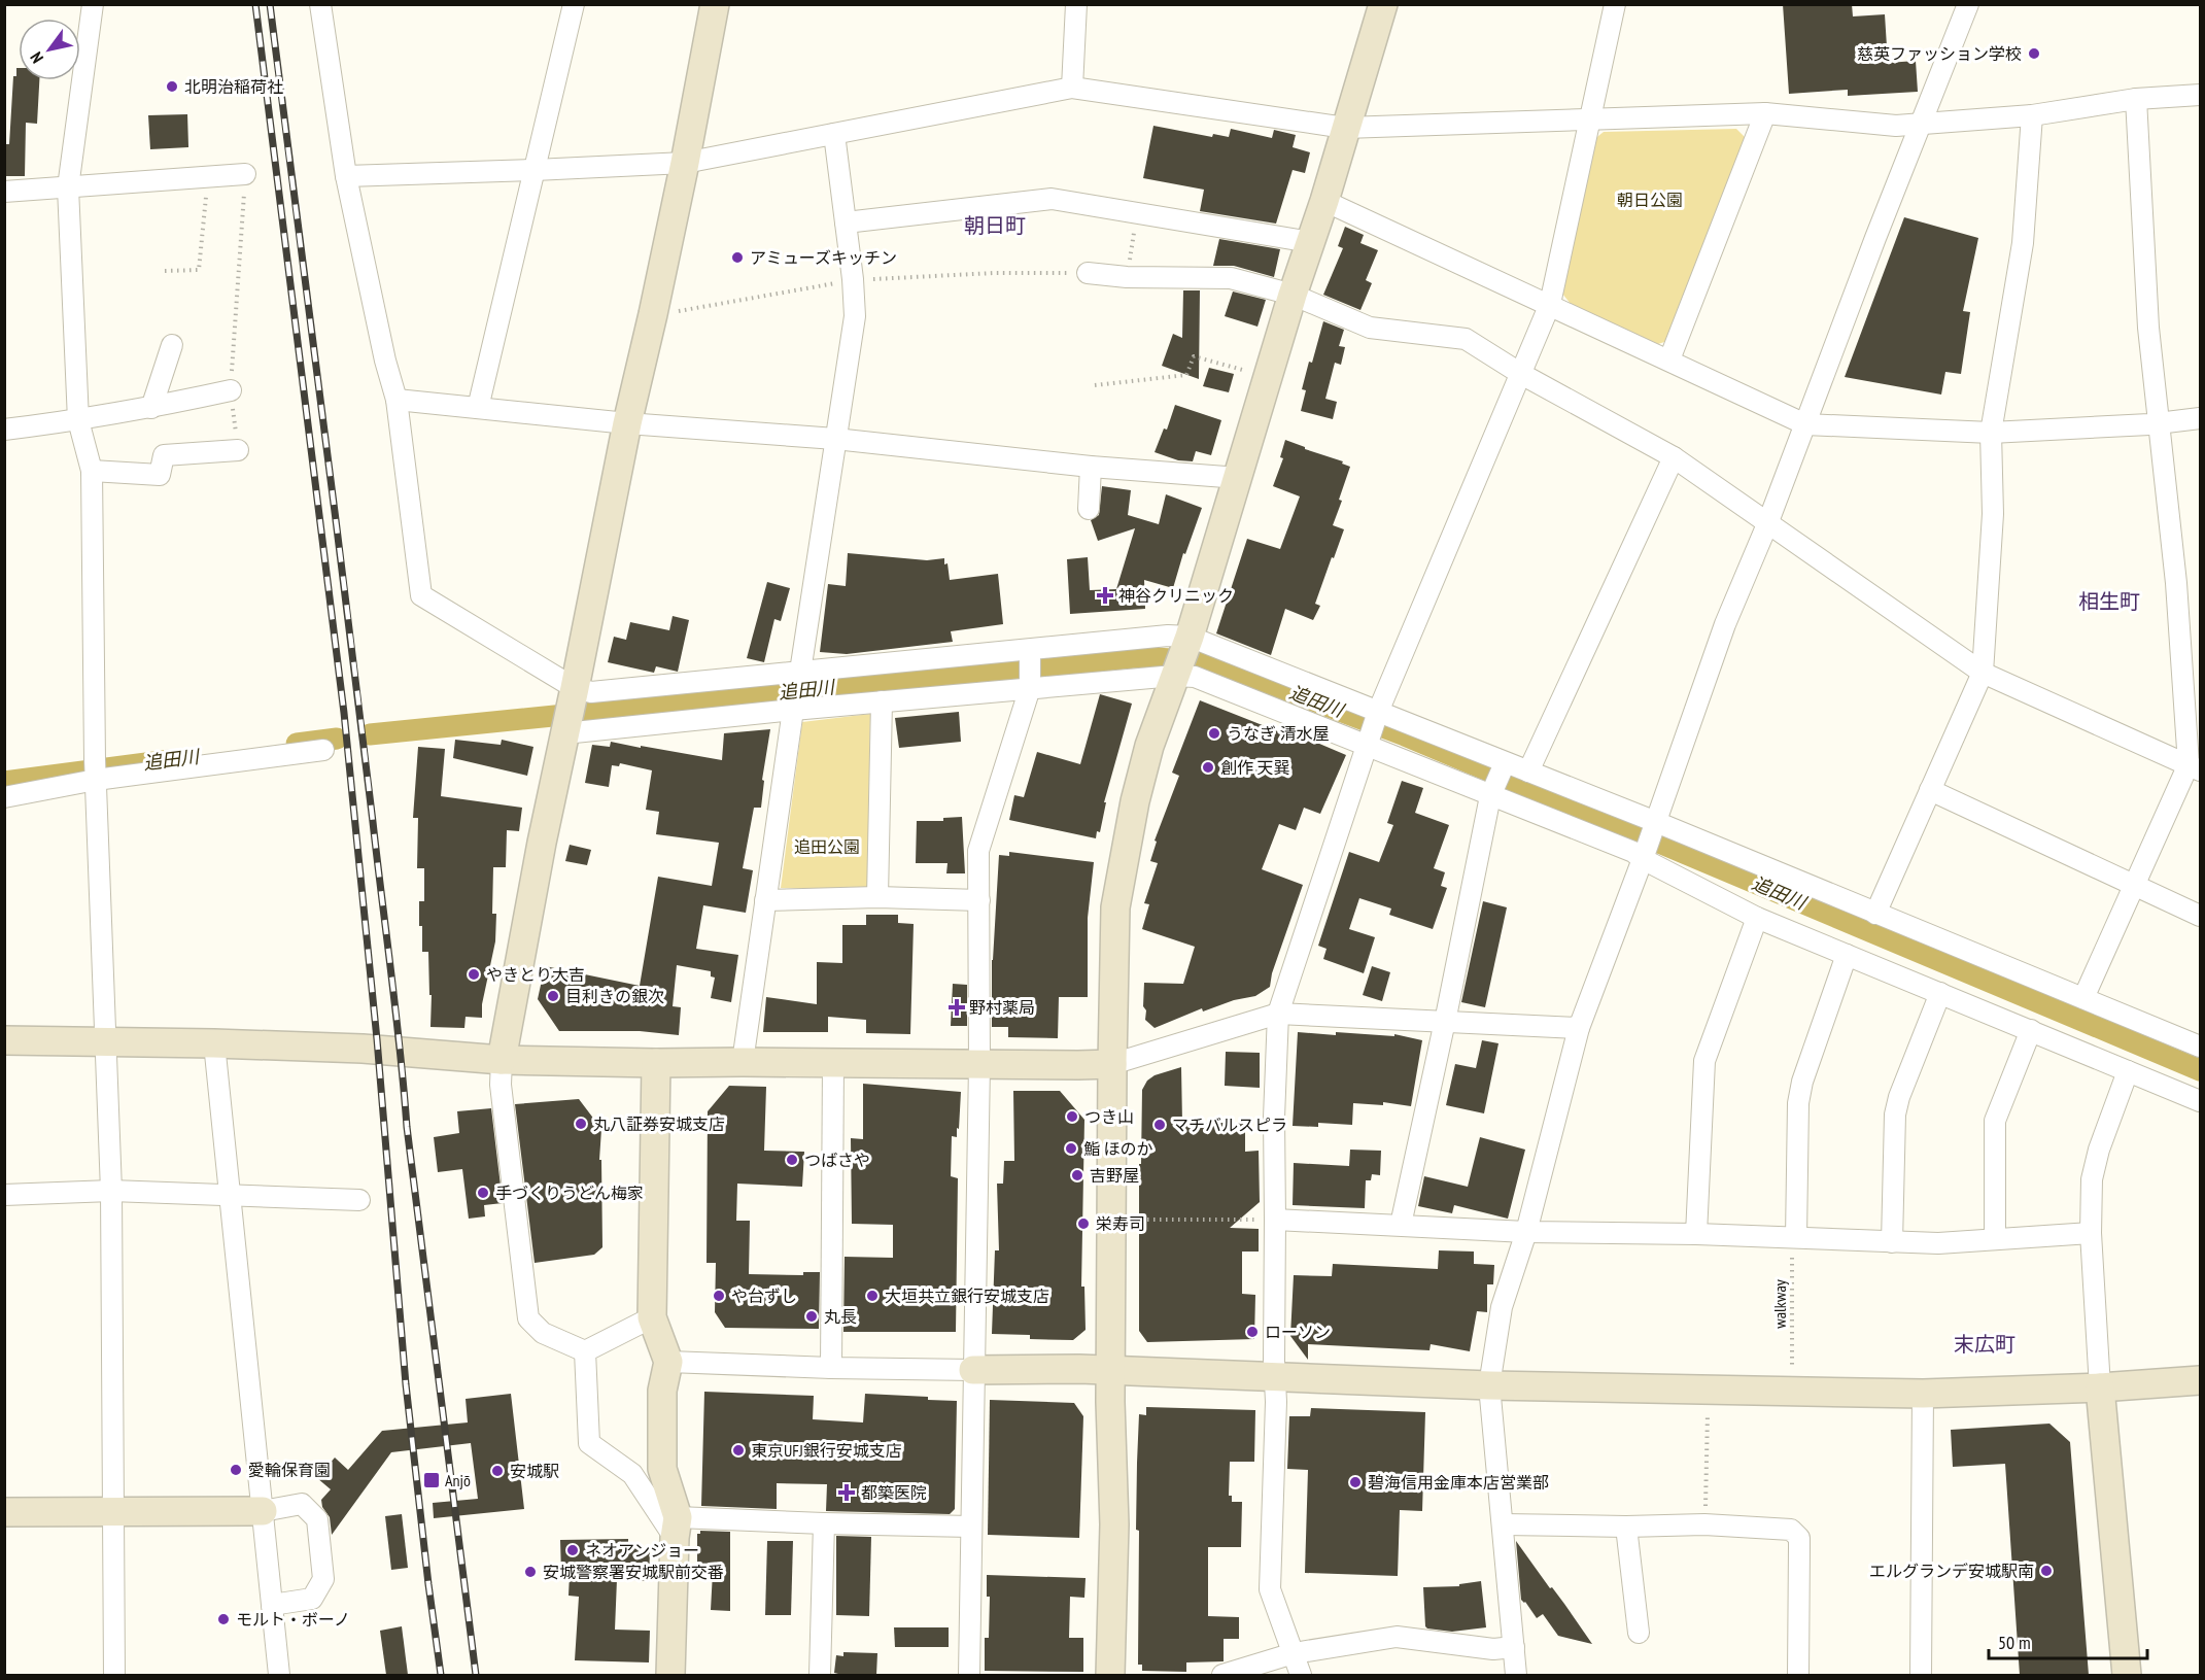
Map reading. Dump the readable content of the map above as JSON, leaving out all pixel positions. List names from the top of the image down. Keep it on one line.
{"streets":{"path":["walkway"]},"districts":["朝日町","相生町","末広町"],"water":["追田川"],"parks":["朝日公園","追田公園"],"places":{"other":["慈英ファッション学校","北明治稲荷社","アミューズキッチン","うなぎ 清水屋","創作 天巽","やきとり大吉","目利きの銀次","つき山","丸八証券安城支店","マチバルスピラ","鮨 ほのか","つばさや","吉野屋","手づくりうどん梅家","栄寿司","や台ずし","大垣共立銀行安城支店","丸長","ローソン","東京UFJ銀行安城支店","愛輪保育園","安城駅","碧海信用金庫本店営業部","ネオアンジョー","エルグランデ安城駅南","安城警察署安城駅前交番","モルト・ボーノ"],"health":["神谷クリニック","野村薬局","都築医院"],"transit":["Anjō"]},"scale_bar":"50 m","north":"bottom left"}
